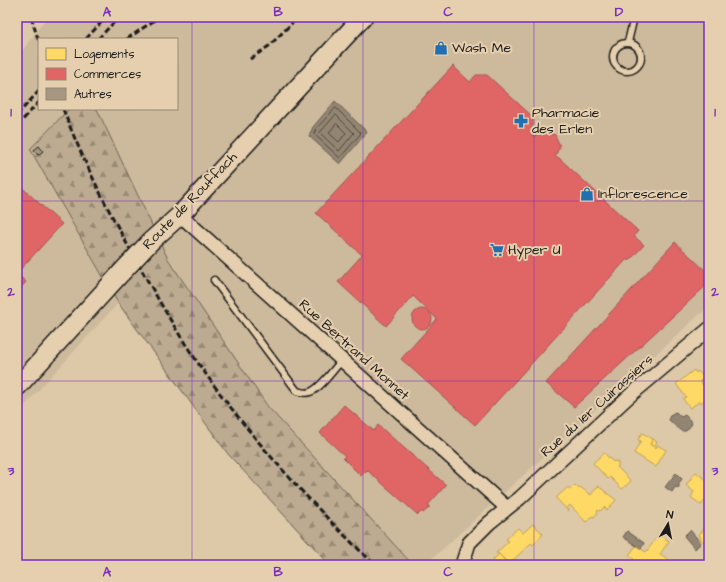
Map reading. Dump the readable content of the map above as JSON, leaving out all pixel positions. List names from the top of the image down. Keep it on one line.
{"streets":{"main road":["Route de Rouffach"],"street":["Rue Bertrand Monnet","Rue du 1er Cuirassiers"]},"crossings":[["Route de Rouffach","Rue Bertrand Monnet"],["Rue Bertrand Monnet","Rue du 1er Cuirassiers"]],"places":{"shop":["Wash Me","Inflorescence"],"pharmacy":["Pharmacie des Erlen"],"supermarket":["Hyper U"]},"legend":["Logements","Commerces","Autres"],"north":"top","grid":{"columns":["A","B","C","D"],"rows":["1","2","3"]}}
